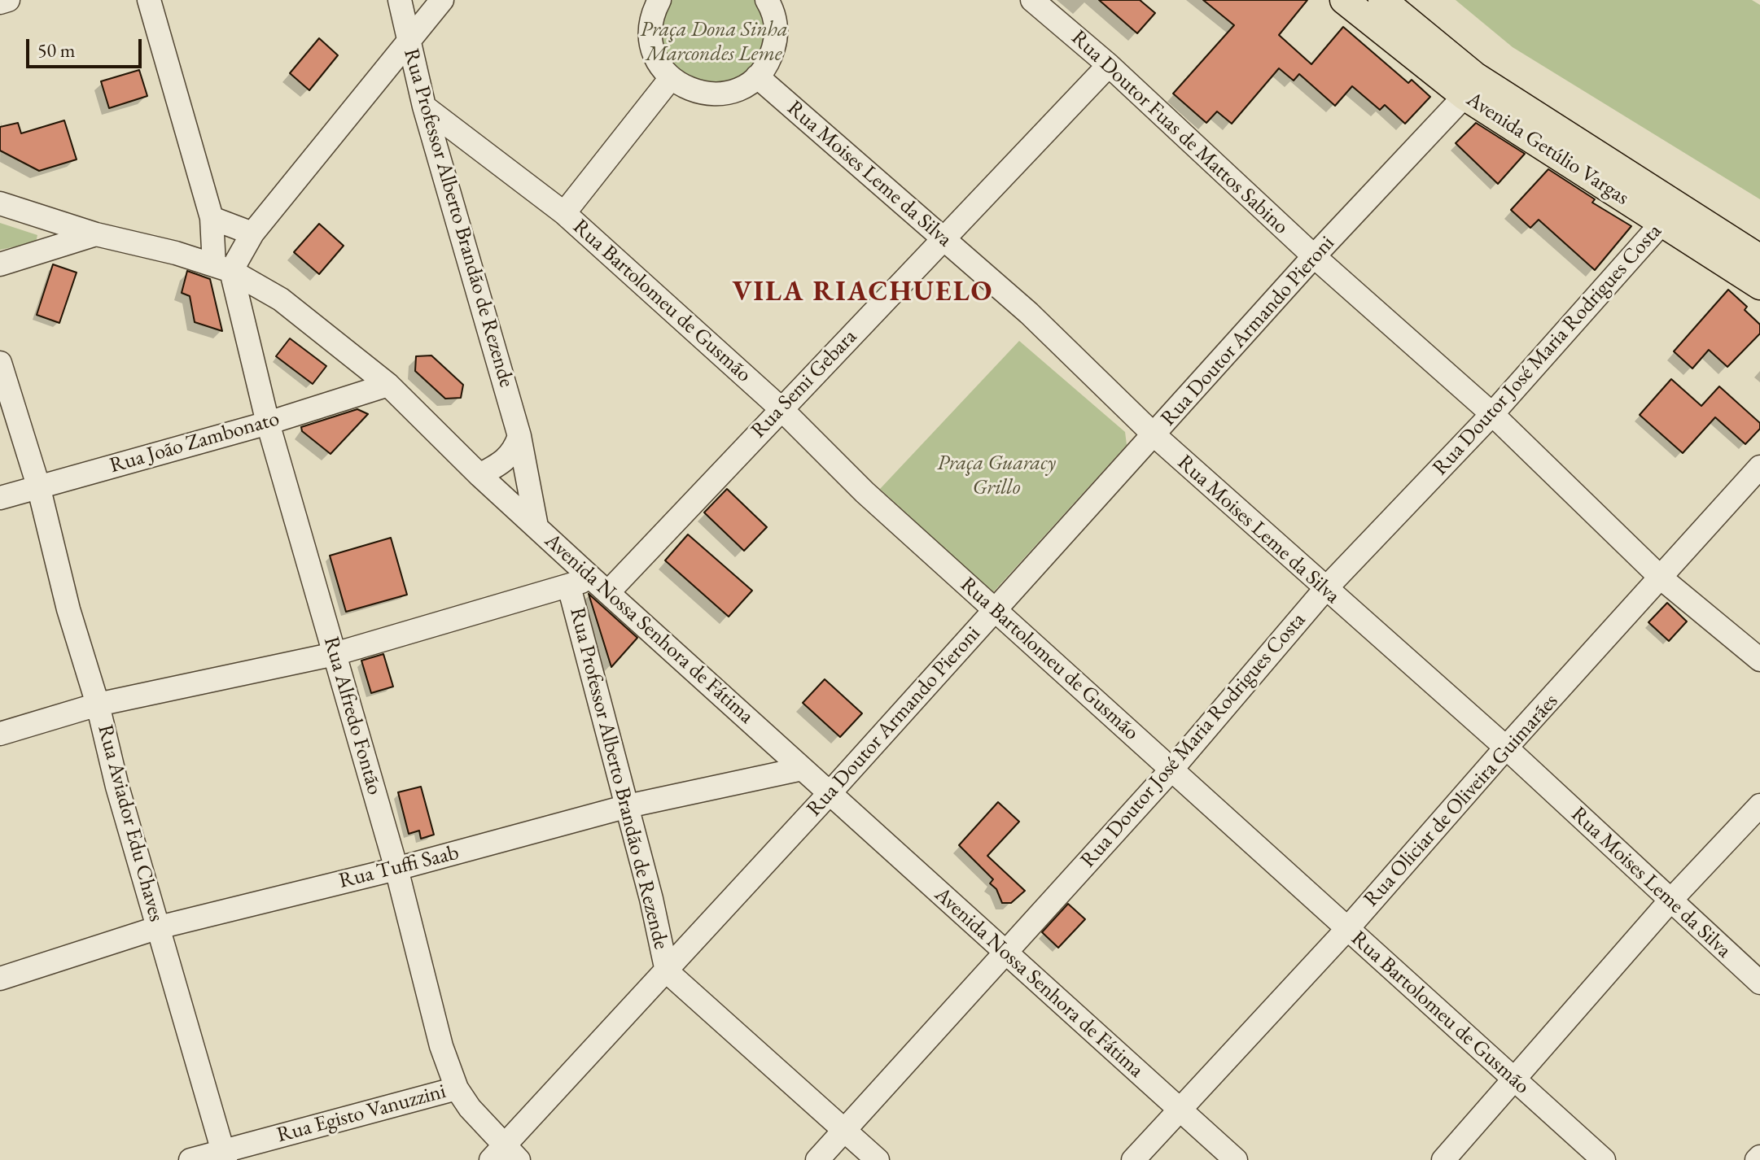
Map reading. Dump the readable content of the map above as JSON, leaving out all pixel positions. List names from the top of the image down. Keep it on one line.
{"streets":{"main road":["Avenida Getúlio Vargas"],"street":["Rua Doutor Fuas de Mattos Sabino","Rua Moises Leme da Silva","Rua Professor Alberto Brandão de Rezende","Rua Bartolomeu de Gusmão","Rua Doutor Armando Pieroni","Rua Doutor José Maria Rodrigues Costa","Rua Semi Gebara","Rua João Zambonato","Avenida Nossa Senhora de Fátima","Rua Alfredo Fontão","Rua Oliciar de Oliveira Guimarães","Rua Aviador Edu Chaves","Rua Tuffi Saab","Rua Egisto Vanuzzini"]},"crossings":[["Rua Doutor Fuas de Mattos Sabino","Rua Doutor Armando Pieroni"],["Rua Doutor Fuas de Mattos Sabino","Rua Doutor José Maria Rodrigues Costa"],["Rua Doutor Fuas de Mattos Sabino","Rua Semi Gebara"],["Rua Doutor Fuas de Mattos Sabino","Rua Oliciar de Oliveira Guimarães"],["Avenida Getúlio Vargas","Rua Doutor Armando Pieroni"],["Avenida Getúlio Vargas","Rua Doutor José Maria Rodrigues Costa"],["Rua Moises Leme da Silva","Rua Doutor Armando Pieroni"],["Rua Moises Leme da Silva","Rua Doutor José Maria Rodrigues Costa"],["Rua Moises Leme da Silva","Rua Semi Gebara"],["Rua Moises Leme da Silva","Rua Oliciar de Oliveira Guimarães"],["Rua Professor Alberto Brandão de Rezende","Rua Bartolomeu de Gusmão"],["Rua Professor Alberto Brandão de Rezende","Rua Doutor Armando Pieroni"],["Rua Professor Alberto Brandão de Rezende","Avenida Nossa Senhora de Fátima"],["Rua Professor Alberto Brandão de Rezende","Rua Tuffi Saab"],["Rua Bartolomeu de Gusmão","Rua Doutor Armando Pieroni"],["Rua Bartolomeu de Gusmão","Rua Doutor José Maria Rodrigues Costa"],["Rua Bartolomeu de Gusmão","Rua Semi Gebara"],["Rua Bartolomeu de Gusmão","Rua Oliciar de Oliveira Guimarães"],["Rua Doutor Armando Pieroni","Avenida Nossa Senhora de Fátima"],["Rua Doutor Armando Pieroni","Rua Alfredo Fontão"],["Rua Doutor José Maria Rodrigues Costa","Avenida Nossa Senhora de Fátima"],["Rua Semi Gebara","Avenida Nossa Senhora de Fátima"],["Rua João Zambonato","Avenida Nossa Senhora de Fátima"],["Rua João Zambonato","Rua Alfredo Fontão"],["Rua João Zambonato","Rua Aviador Edu Chaves"],["Avenida Nossa Senhora de Fátima","Rua Alfredo Fontão"],["Avenida Nossa Senhora de Fátima","Rua Oliciar de Oliveira Guimarães"],["Avenida Nossa Senhora de Fátima","Rua Tuffi Saab"],["Rua Alfredo Fontão","Rua Tuffi Saab"],["Rua Alfredo Fontão","Rua Egisto Vanuzzini"],["Rua Aviador Edu Chaves","Rua Tuffi Saab"],["Rua Aviador Edu Chaves","Rua Egisto Vanuzzini"]],"districts":["VILA RIACHUELO"],"parks":["Praça Dona Sinha Marcondes Leme","Praça Guaracy Grillo"],"scale_bar":"50 m"}
